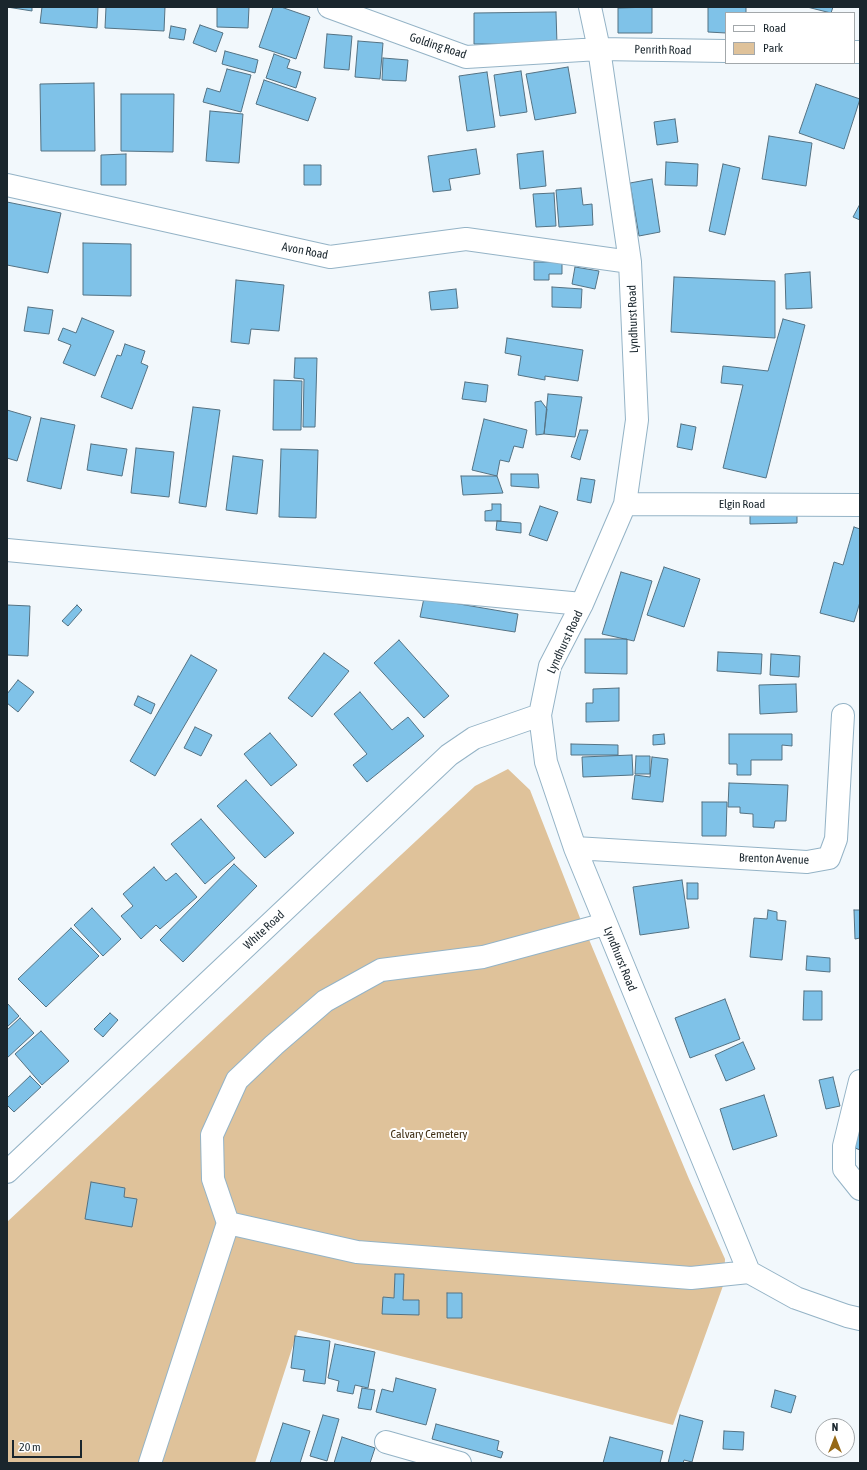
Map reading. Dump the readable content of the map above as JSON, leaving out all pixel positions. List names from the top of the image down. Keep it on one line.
{"streets":{"street":["Golding Road","Penrith Road","Avon Road","Lyndhurst Road","Elgin Road","Brenton Avenue","White Road"]},"crossings":[["Golding Road","Penrith Road"],["Golding Road","Lyndhurst Road"],["Penrith Road","Lyndhurst Road"],["Avon Road","Lyndhurst Road"],["Lyndhurst Road","Elgin Road"],["Lyndhurst Road","Brenton Avenue"],["Lyndhurst Road","White Road"]],"parks":["Calvary Cemetery"],"legend":["Road","Park"],"scale_bar":"20 m","north":"top"}
